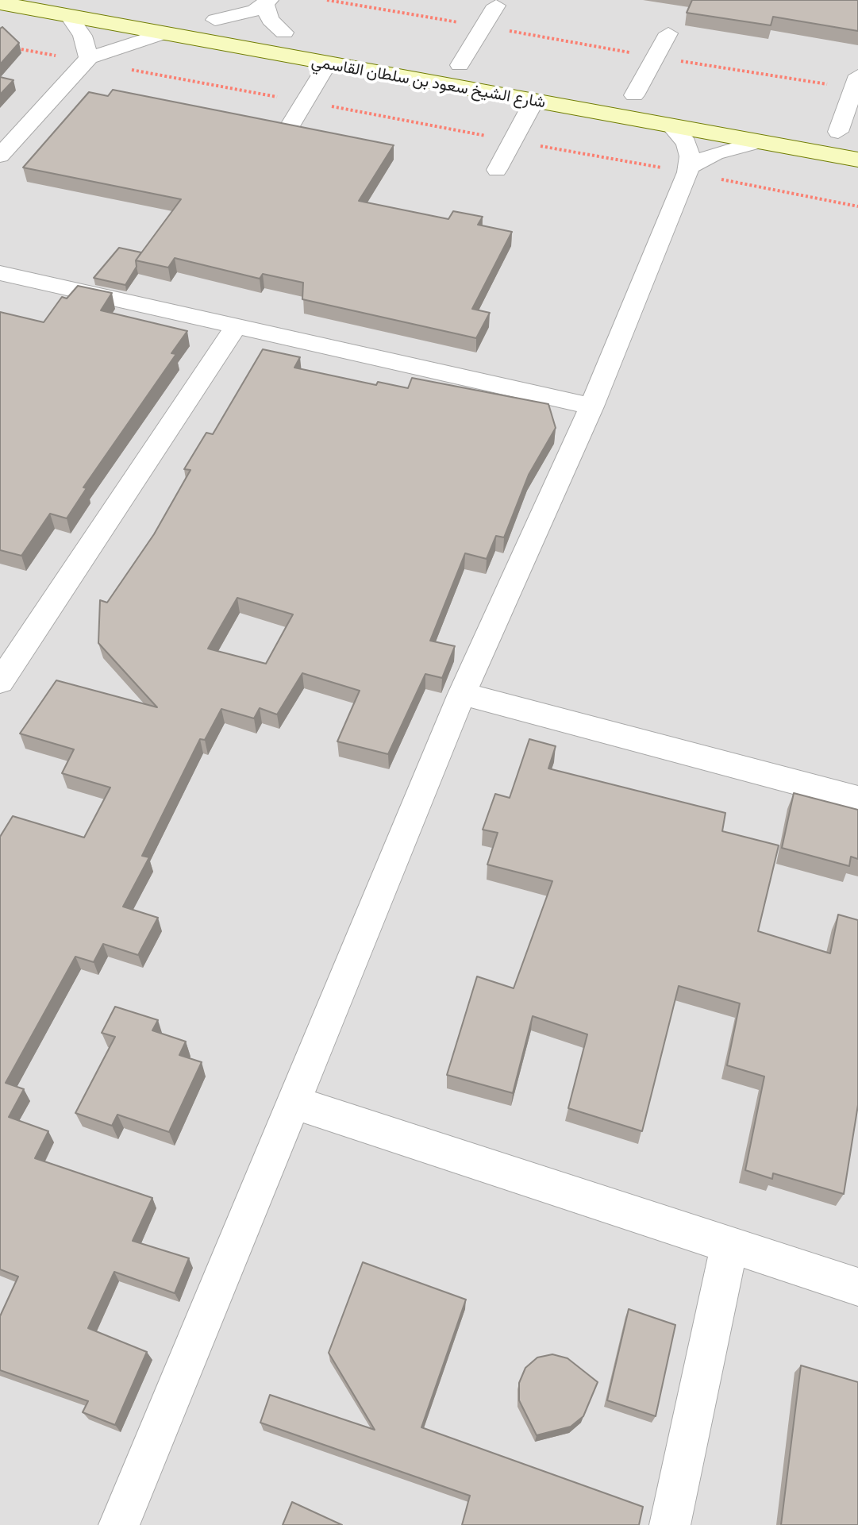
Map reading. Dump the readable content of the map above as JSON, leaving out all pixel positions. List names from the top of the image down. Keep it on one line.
{"streets":{"main road":["شارع الشيخ سعود بن سلطان القاسمي"]}}
